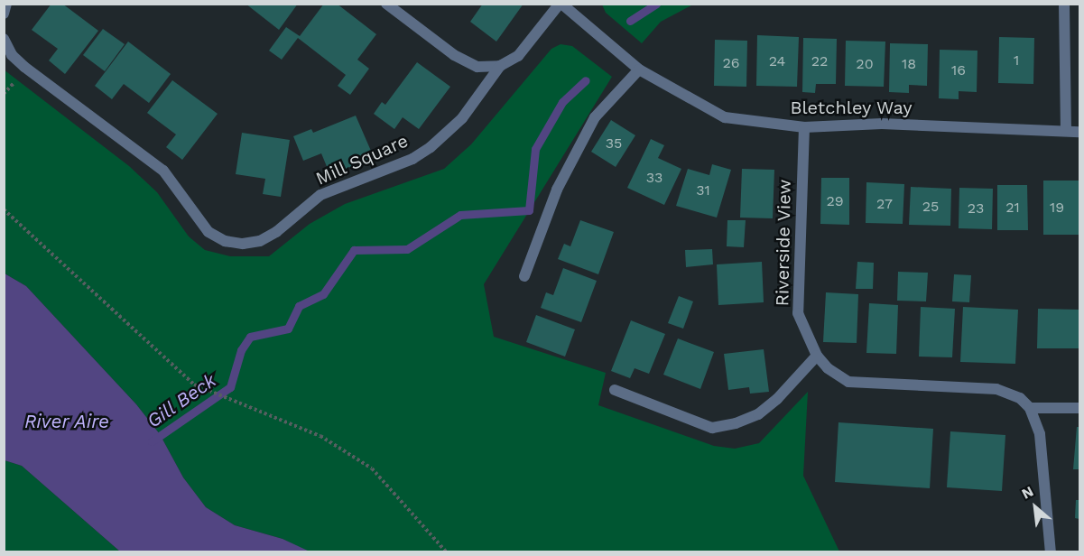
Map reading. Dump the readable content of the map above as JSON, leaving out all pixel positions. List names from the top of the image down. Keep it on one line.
{"streets":{"street":["Bletchley Way","Mill Square","Riverside View"]},"crossings":[["Bletchley Way","Mill Square"],["Bletchley Way","Riverside View"]],"water":["Gill Beck","River Aire"],"house_numbers":["1","24","22","26","20","18","16","35","33","31","29","27","25","21","19","23"],"north":"top left"}
